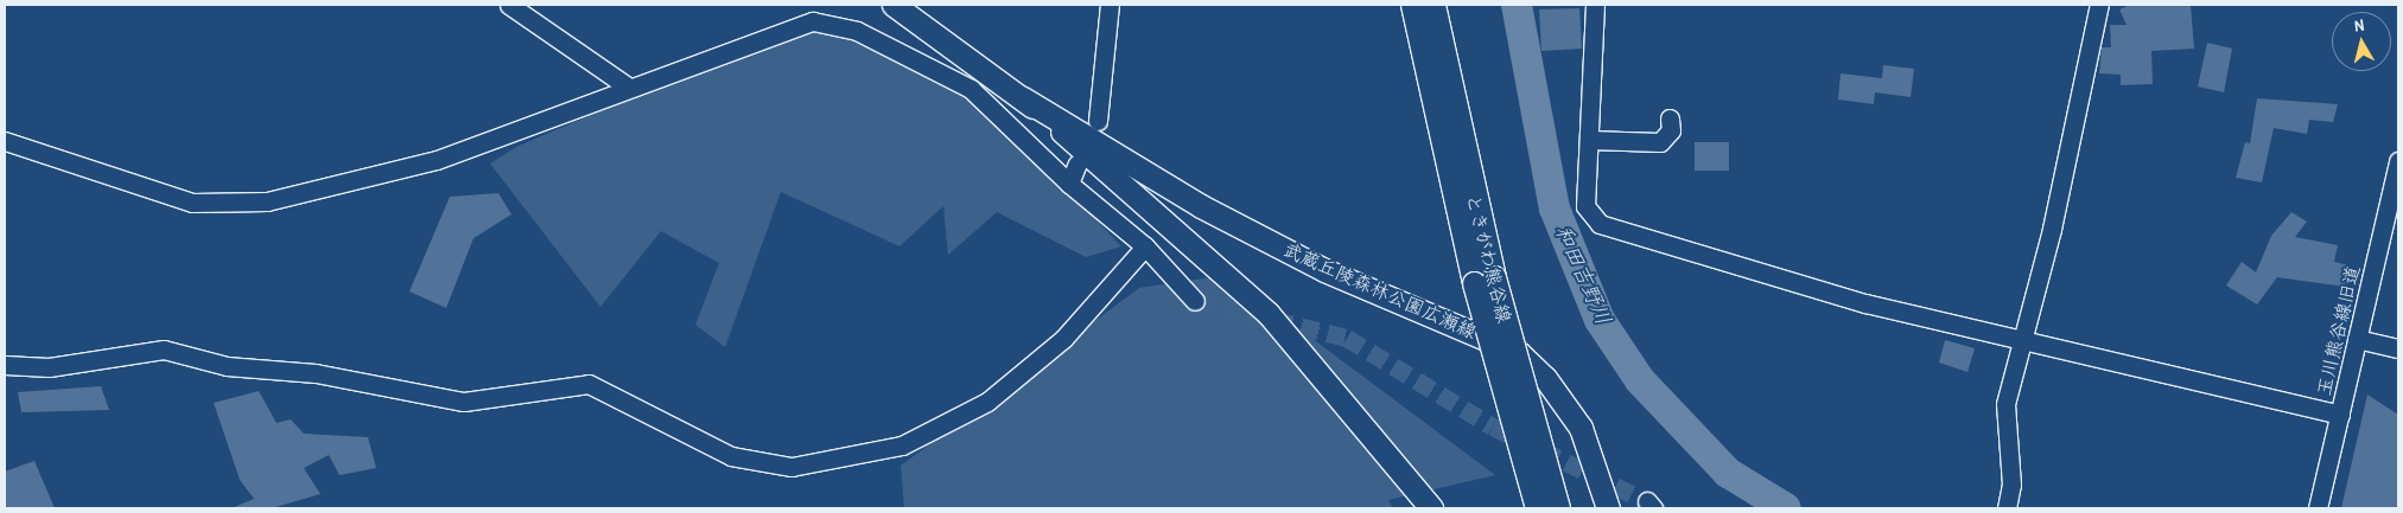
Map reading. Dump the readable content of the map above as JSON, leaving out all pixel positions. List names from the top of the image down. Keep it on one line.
{"streets":{"main road":["ときがわ熊谷線","武蔵丘陵森林公園広瀬線"],"street":["玉川熊谷線旧道"]},"water":["和田吉野川"],"north":"top"}
